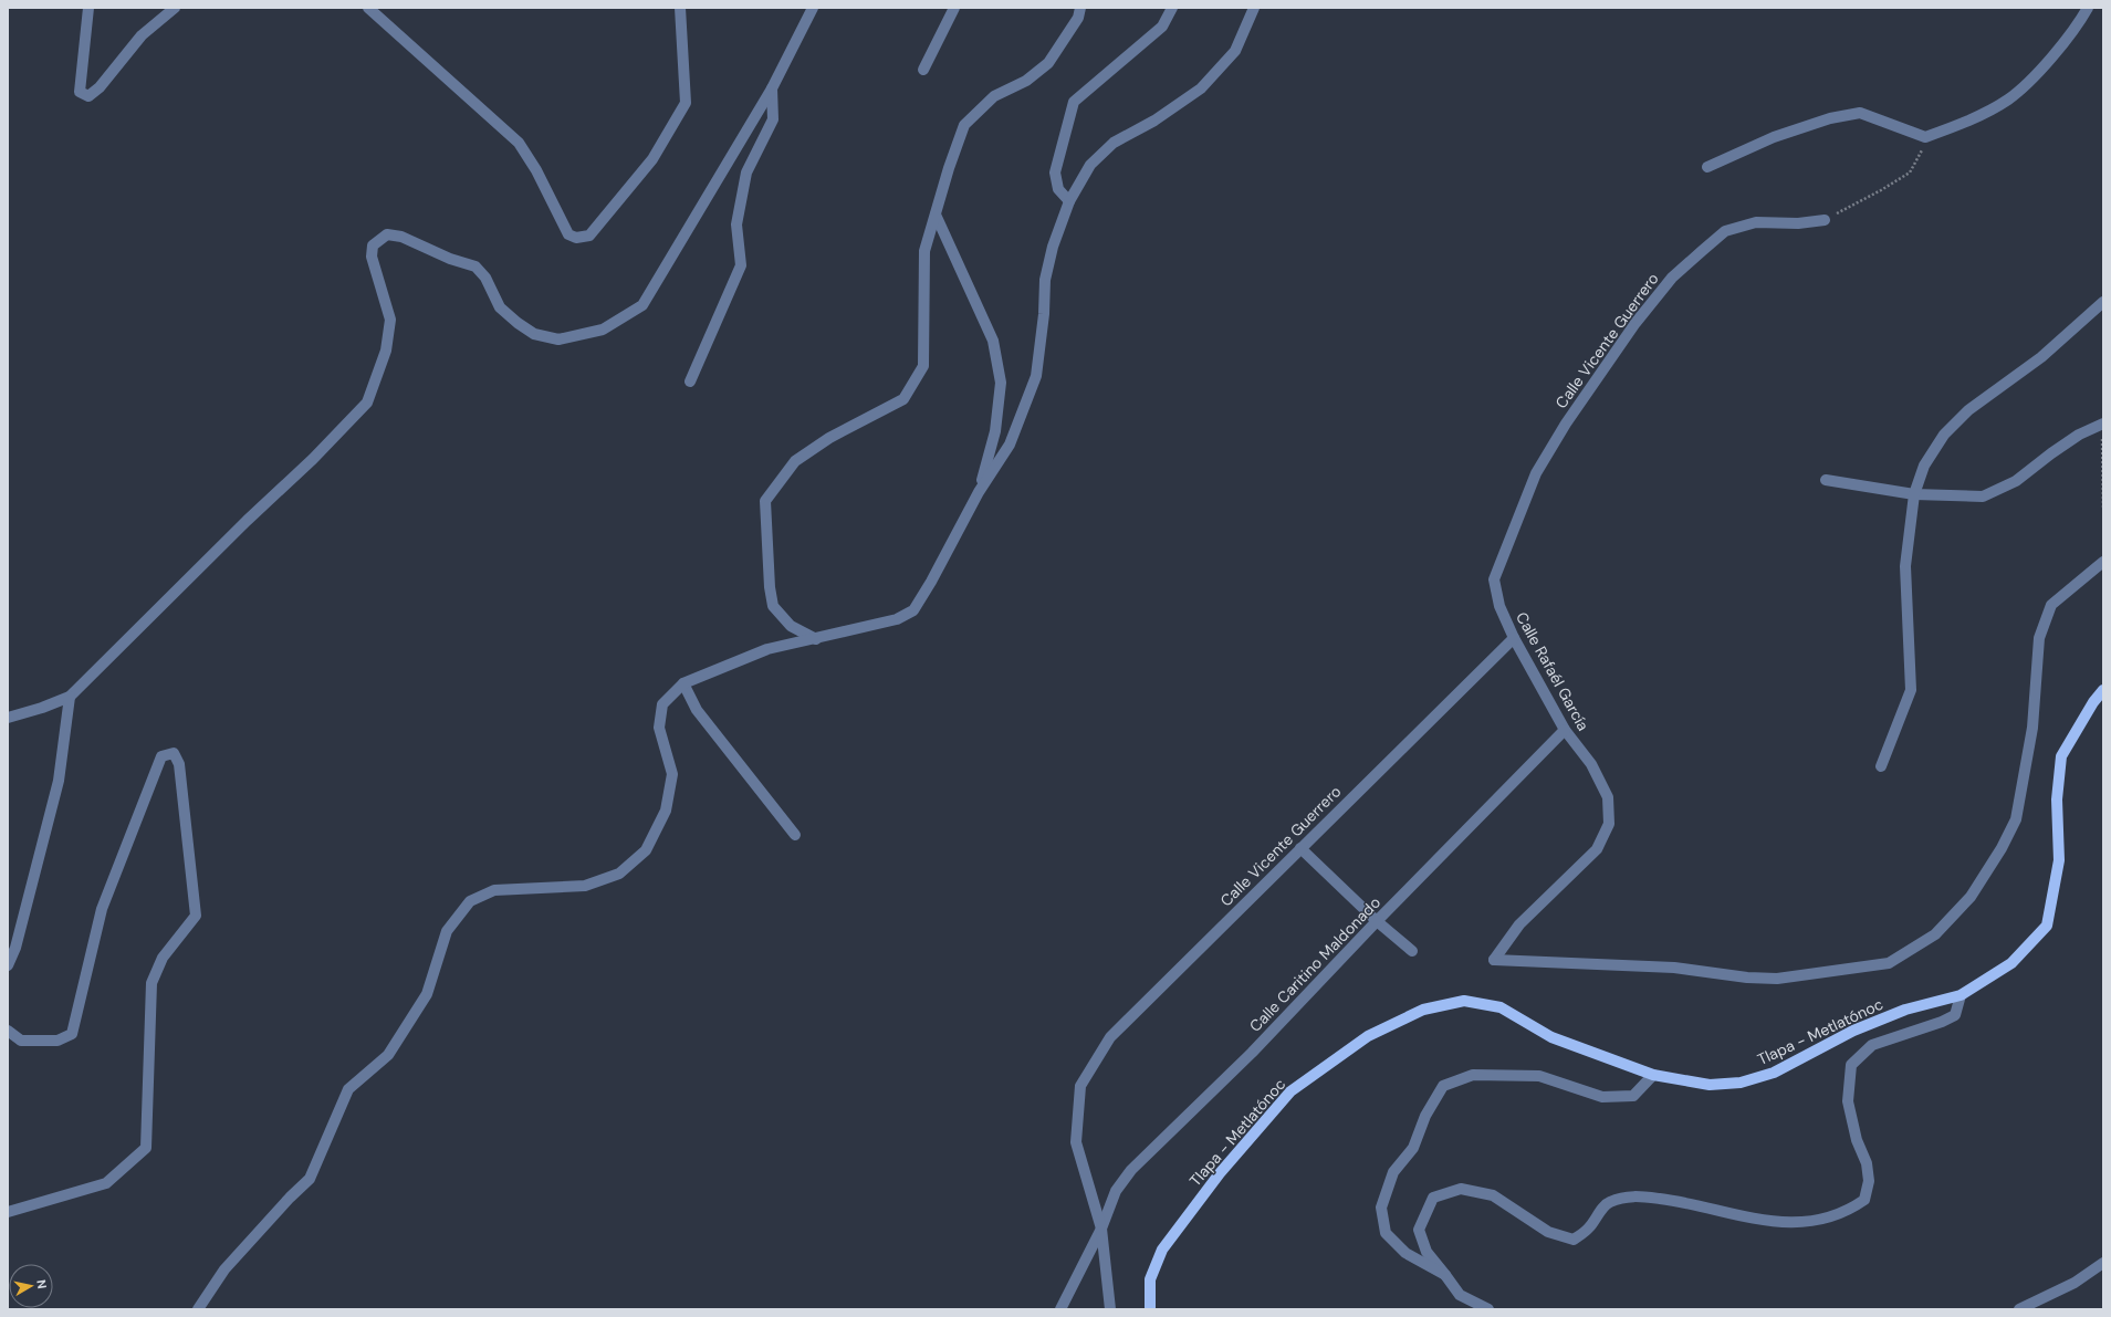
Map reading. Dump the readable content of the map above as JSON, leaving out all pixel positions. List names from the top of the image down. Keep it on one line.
{"streets":{"main road":["Tlapa - Metlatónoc"],"street":["Calle Vicente Guerrero","Calle Rafaél García","Calle Caritino Maldonado"]},"crossings":[["Calle Vicente Guerrero","Calle Rafaél García"],["Calle Vicente Guerrero","Calle Caritino Maldonado"],["Calle Rafaél García","Calle Caritino Maldonado"]],"north":"right"}
